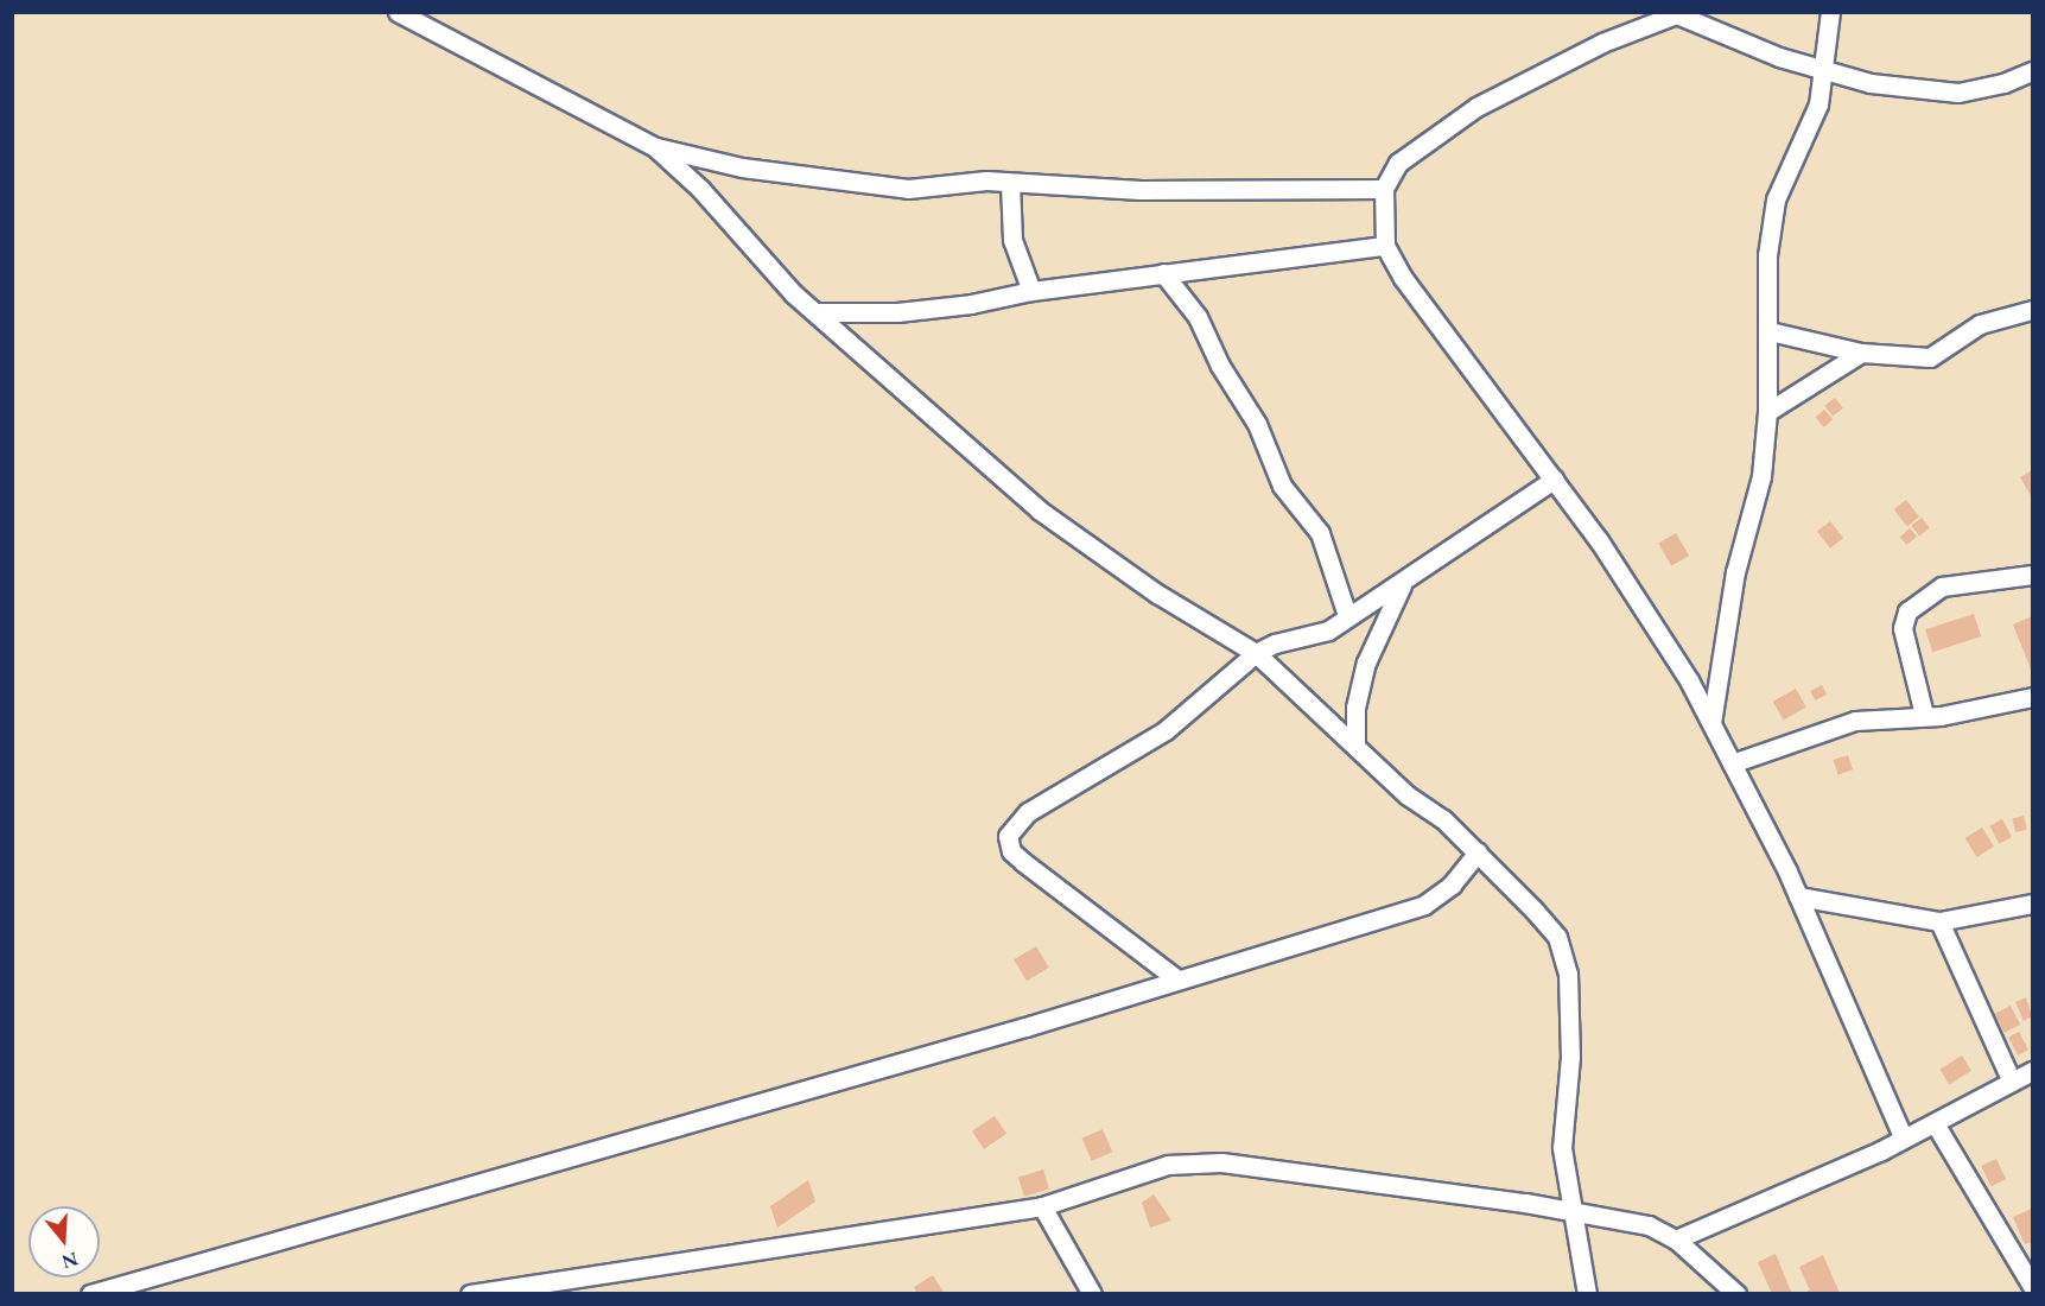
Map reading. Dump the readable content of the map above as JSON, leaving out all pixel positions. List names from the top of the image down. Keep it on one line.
{"north":"bottom"}
